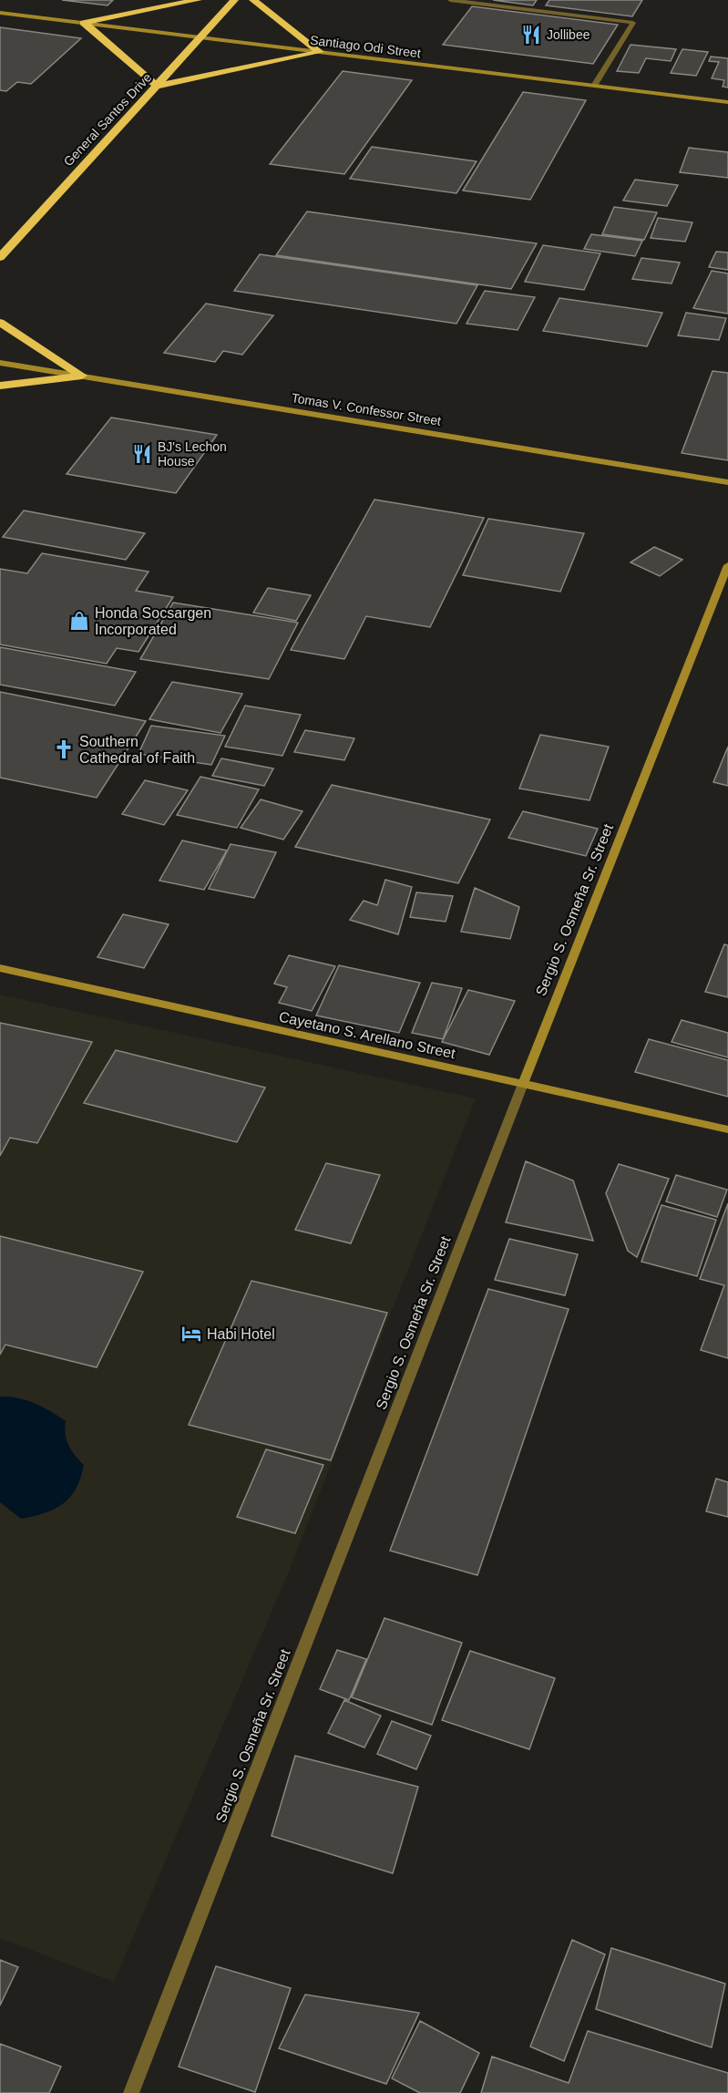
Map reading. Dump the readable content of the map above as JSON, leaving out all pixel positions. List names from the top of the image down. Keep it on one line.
{"streets":{"highway":["General Santos Drive"],"street":["Santiago Odi Street","Tomas V. Confessor Street","Sergio S. Osmeña Sr. Street","Cayetano S. Arellano Street"]},"crossings":[["Santiago Odi Street","General Santos Drive"],["Sergio S. Osmeña Sr. Street","Cayetano S. Arellano Street"]],"places":{"restaurant":["Jollibee","BJ's Lechon House"],"shop":["Honda Socsargen Incorporated"],"church":["Southern Cathedral of Faith"],"hotel":["Habi Hotel"]}}
